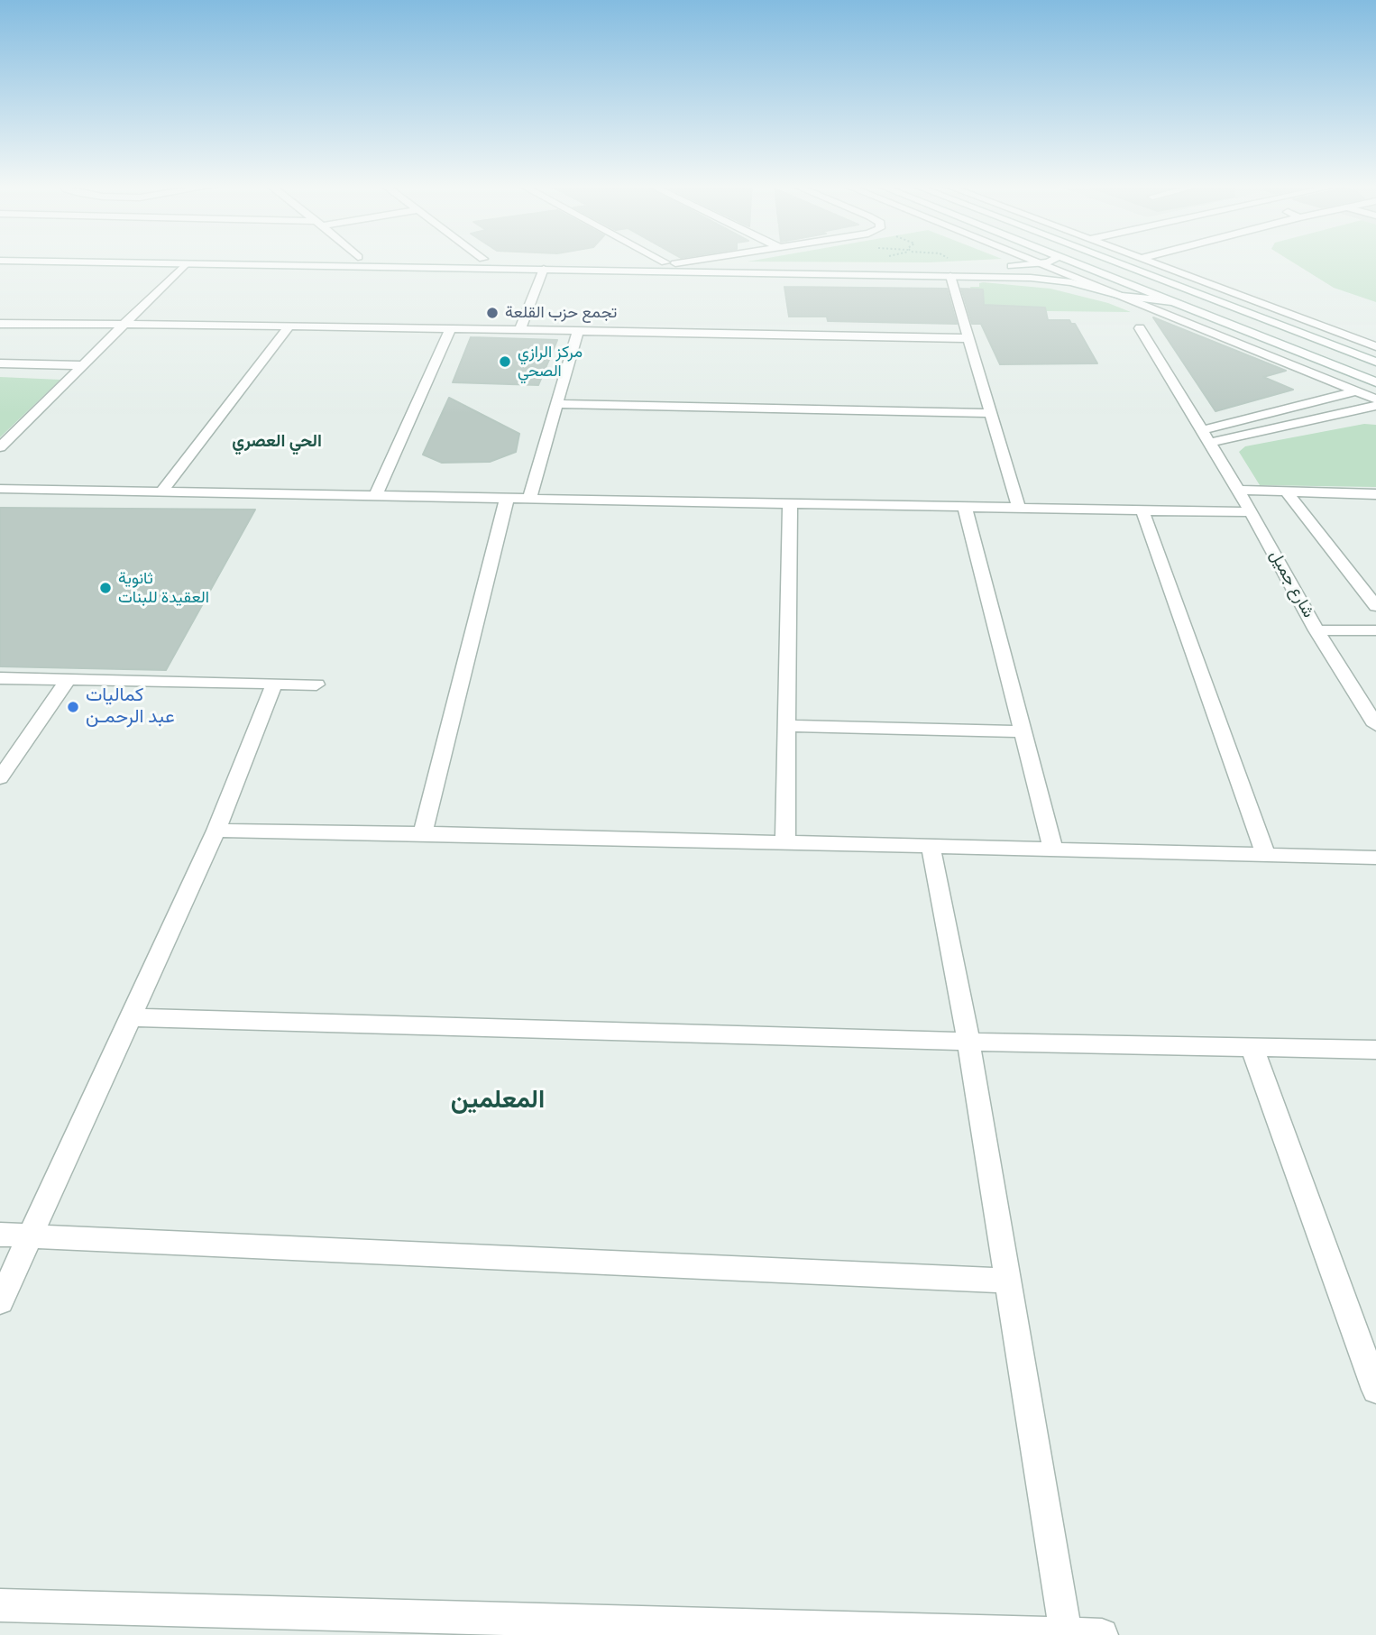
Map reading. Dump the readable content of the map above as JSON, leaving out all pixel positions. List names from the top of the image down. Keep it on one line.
{"streets":{"street":["شارع جميل"]},"districts":["الحي العصري","المعلمين"],"places":["تجمع حزب القلعة","مركز الرازي الصحي","ثانوية العقيدة للبنات","كماليات عبد الرحمـن"]}
